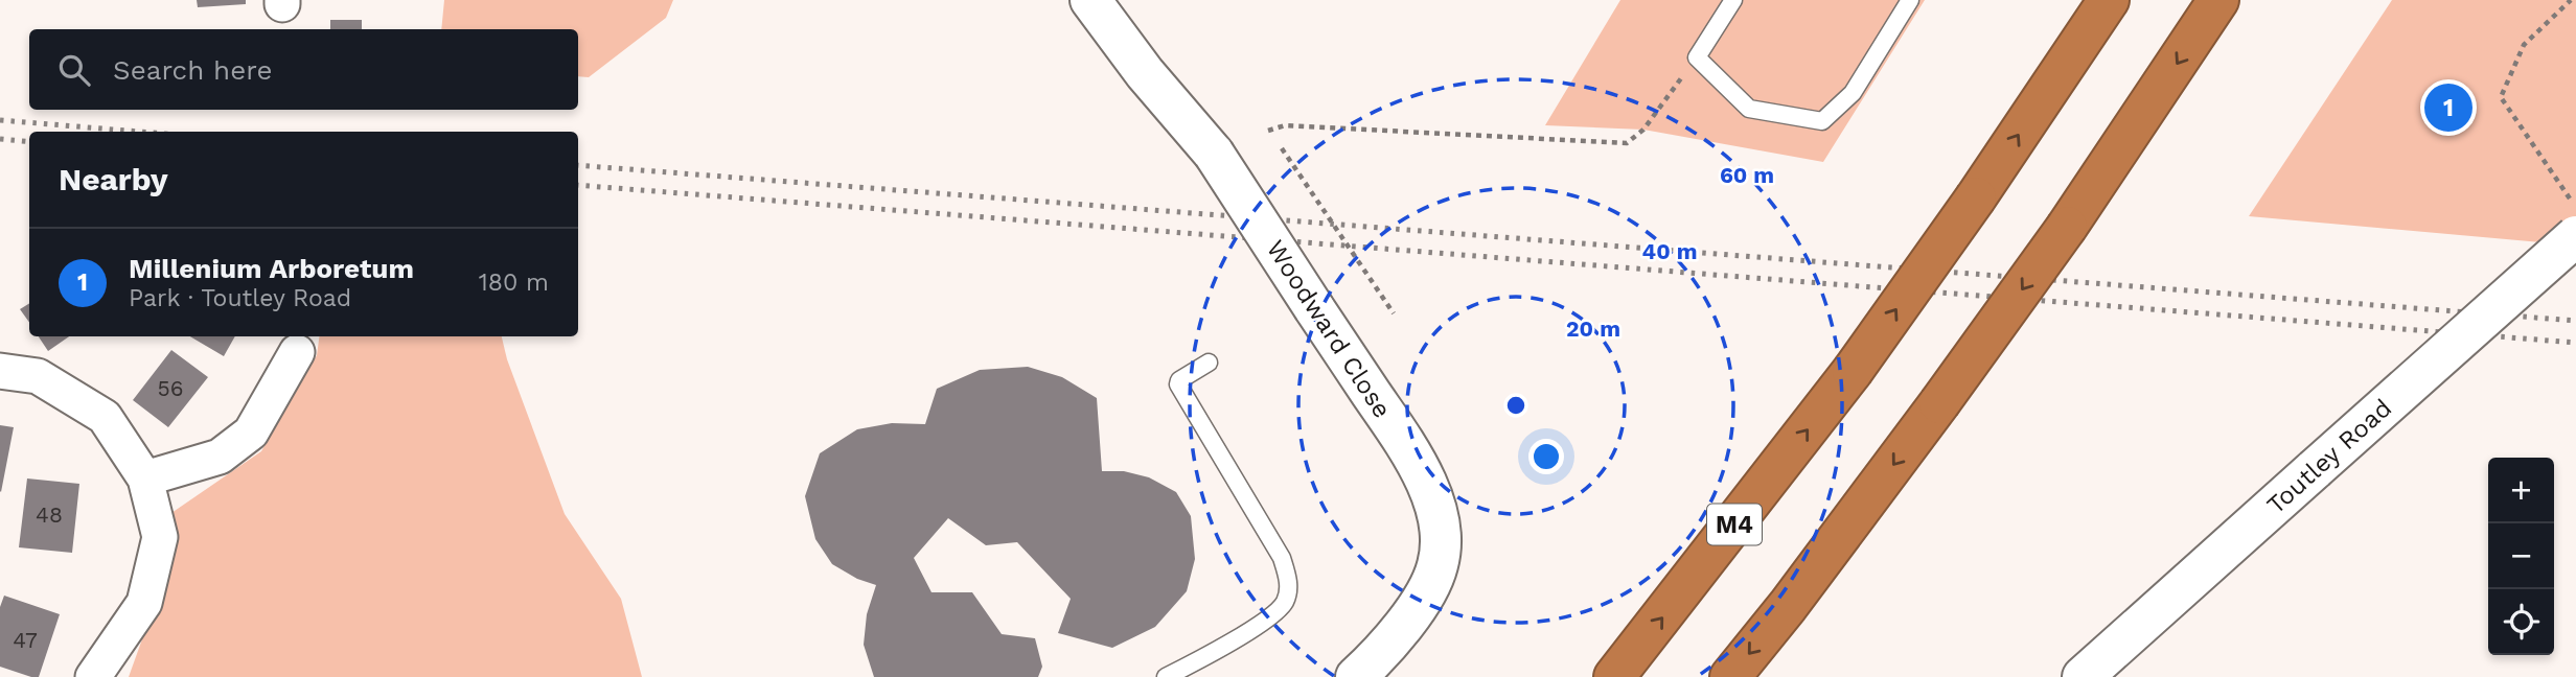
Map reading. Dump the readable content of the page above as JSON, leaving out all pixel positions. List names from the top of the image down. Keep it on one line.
{"streets":{"highway":["M4"],"street":["Woodward Close","Toutley Road"]},"house_numbers":["56","48","47"],"page":{"search":"Search here","pins":"1","heading":"Nearby","list":[{"mark":"1","name":"Millenium Arboretum","note":"Park · Toutley Road","value":"180 m"}],"map_buttons":["+","−"]},"rings":["60 m","40 m","20 m"]}
